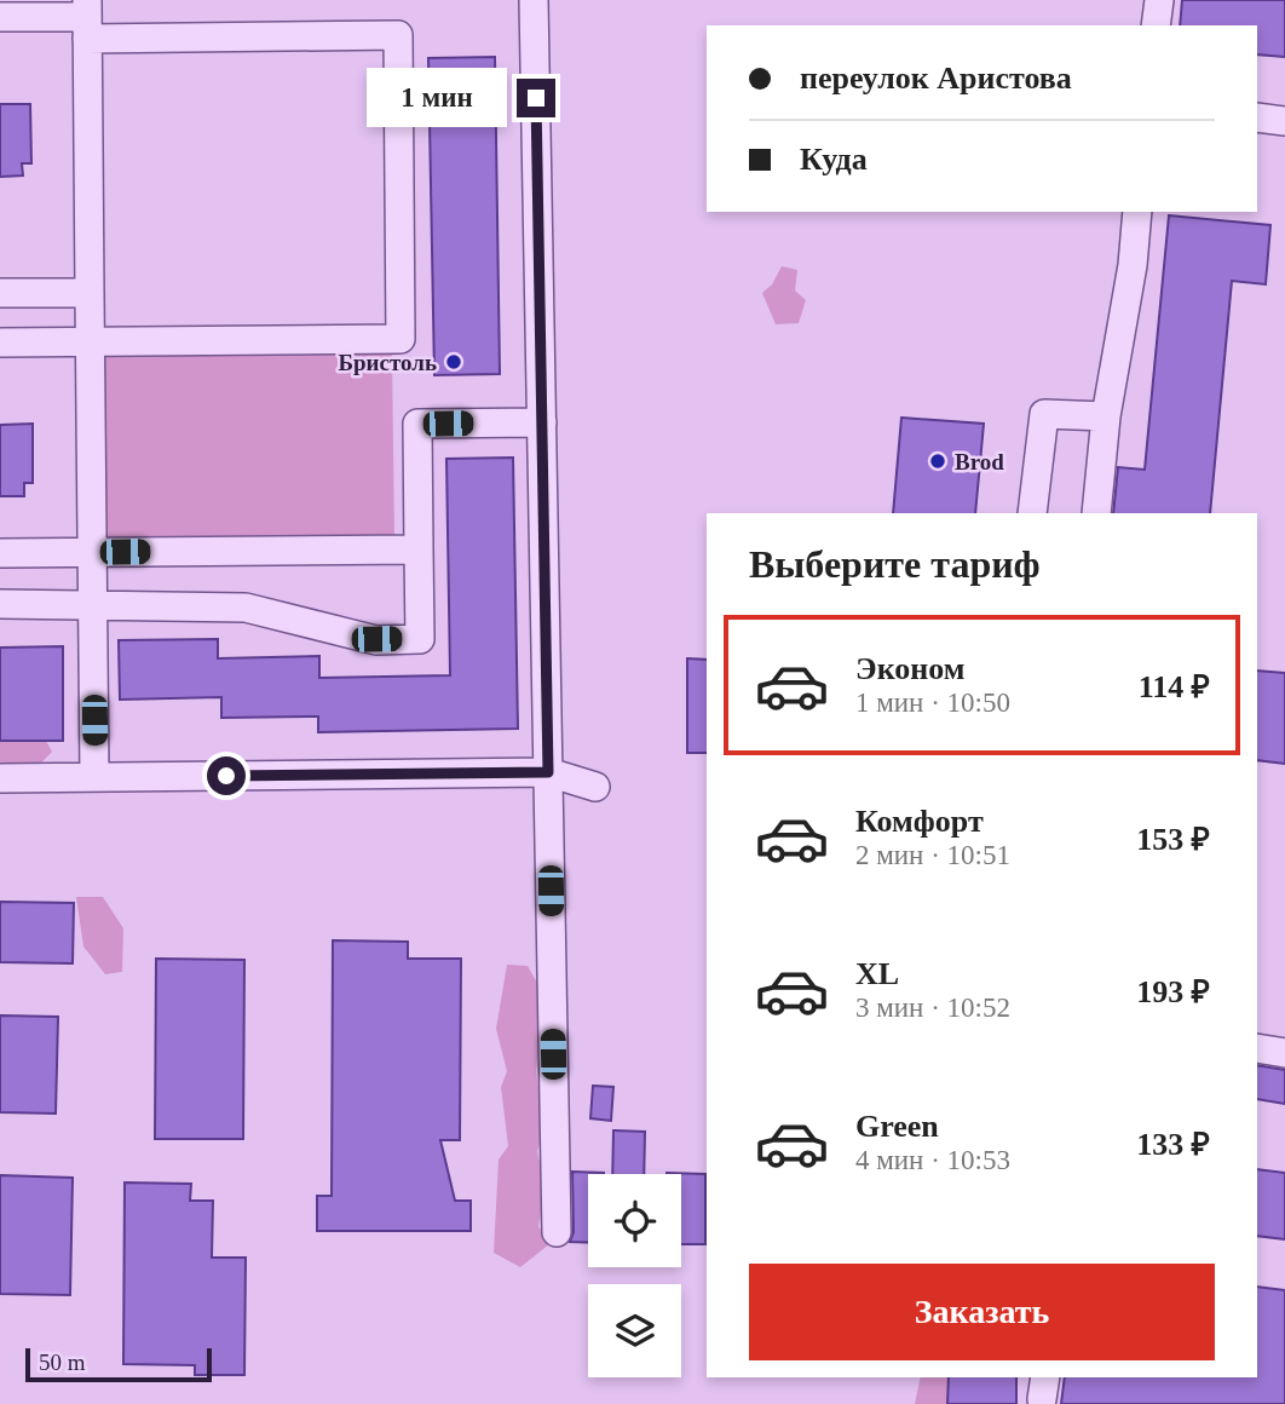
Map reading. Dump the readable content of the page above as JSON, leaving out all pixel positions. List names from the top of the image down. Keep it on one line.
{"places":["Бристоль","Brod"],"scale_bar":"50 m","page":{"banner":["переулок Аристова","Куда"],"bubble":"1 мин","heading":"Выберите тариф","list":[{"name":"Эконом","note":"1 мин · 10:50","value":"114 ₽"},{"name":"Комфорт","note":"2 мин · 10:51","value":"153 ₽"},{"name":"XL","note":"3 мин · 10:52","value":"193 ₽"},{"name":"Green","note":"4 мин · 10:53","value":"133 ₽"}],"buttons":"Заказать","scale":"50 m"}}
